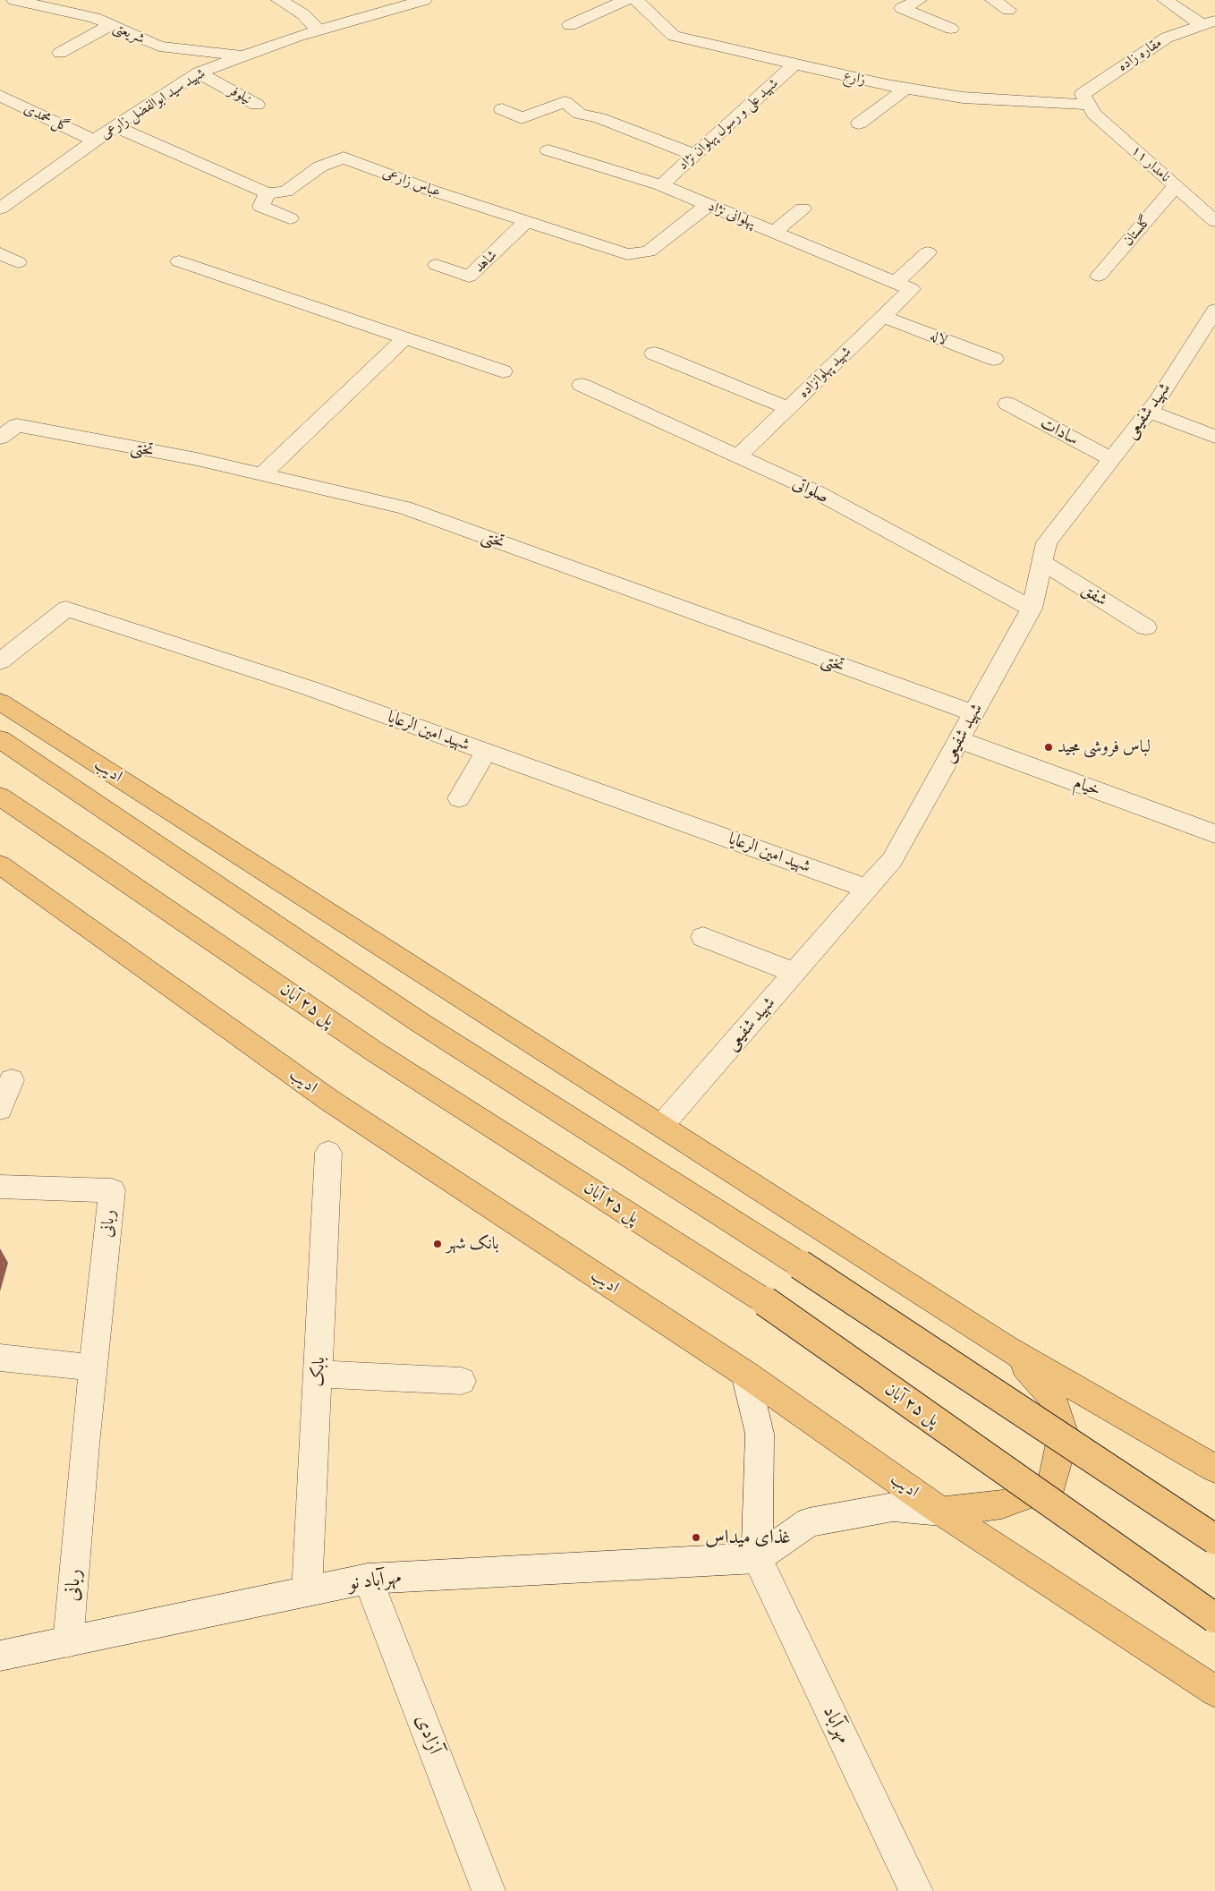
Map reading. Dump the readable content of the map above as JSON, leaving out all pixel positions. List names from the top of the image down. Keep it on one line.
{"streets":{"main road":["ادیب","پل ۲۵ آبان"],"street":["شریعتی","مقاره زاده","زارع","نیلوفر","شهید سید ابوالفضل زارعی","گل محمدی","شهید علی و رسول پهلوان نژاد","۱۱ نامدار","عباس زارعی","پهلوانی نژاد","گلستان","شاهد","لاله","شهید پهلوانزاده","شهید شفیعی","سادات","تختی","صلواتی","شفق","شهید امین الرعایا","خیام","ربانی","بابک","مهرآباد نو","مهرآباد","آزادی"]},"crossings":[["شریعتی","شهید سید ابوالفضل زارعی"],["مقاره زاده","زارع"],["مقاره زاده","۱۱ نامدار"],["زارع","شهید علی و رسول پهلوان نژاد"],["زارع","۱۱ نامدار"],["نیلوفر","شهید سید ابوالفضل زارعی"],["شهید سید ابوالفضل زارعی","گل محمدی"],["شهید علی و رسول پهلوان نژاد","پهلوانی نژاد"],["۱۱ نامدار","گلستان"],["عباس زارعی","پهلوانی نژاد"],["عباس زارعی","شاهد"],["پهلوانی نژاد","شهید پهلوانزاده"],["لاله","شهید پهلوانزاده"],["شهید پهلوانزاده","صلواتی"],["شهید شفیعی","سادات"],["شهید شفیعی","تختی"],["شهید شفیعی","صلواتی"],["شهید شفیعی","شفق"],["شهید شفیعی","شهید امین الرعایا"],["شهید شفیعی","ادیب"],["شهید شفیعی","خیام"],["ربانی","مهرآباد نو"],["بابک","مهرآباد نو"],["مهرآباد نو","مهرآباد"],["مهرآباد نو","آزادی"]],"places":["لباس فروشی مجید","بانک شهر","غذای میداس"]}
